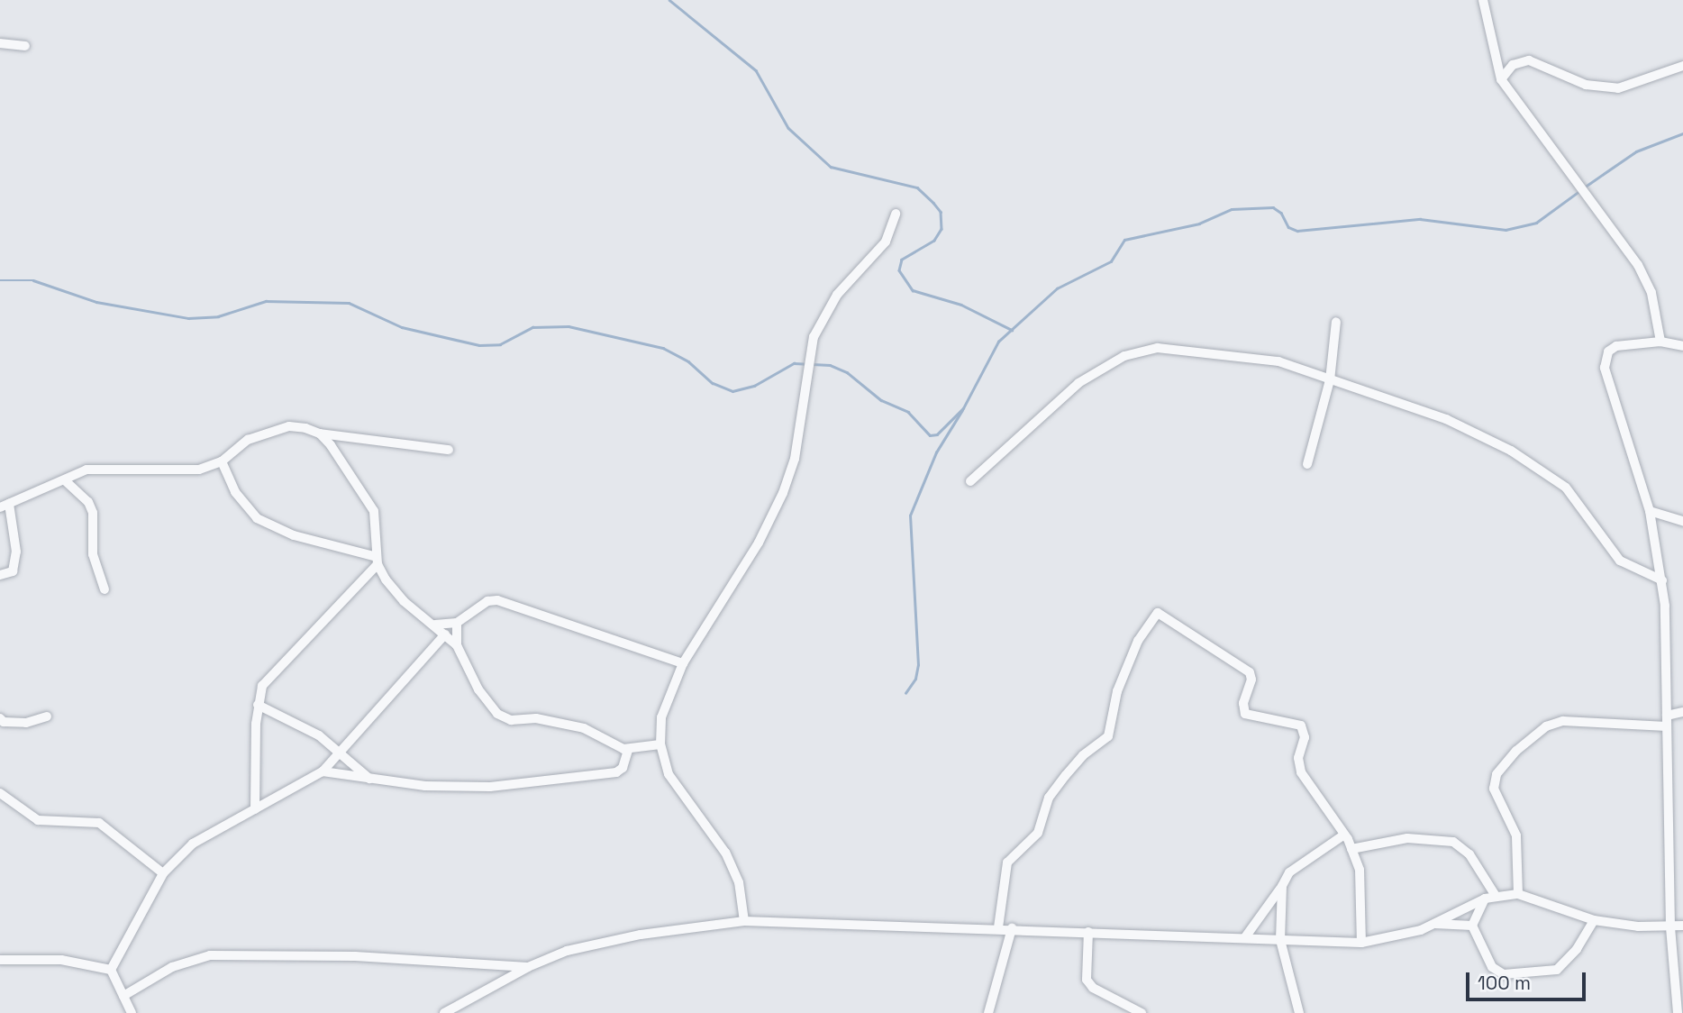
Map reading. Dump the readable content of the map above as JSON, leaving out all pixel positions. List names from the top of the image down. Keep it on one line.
{"scale_bar":"100 m"}
